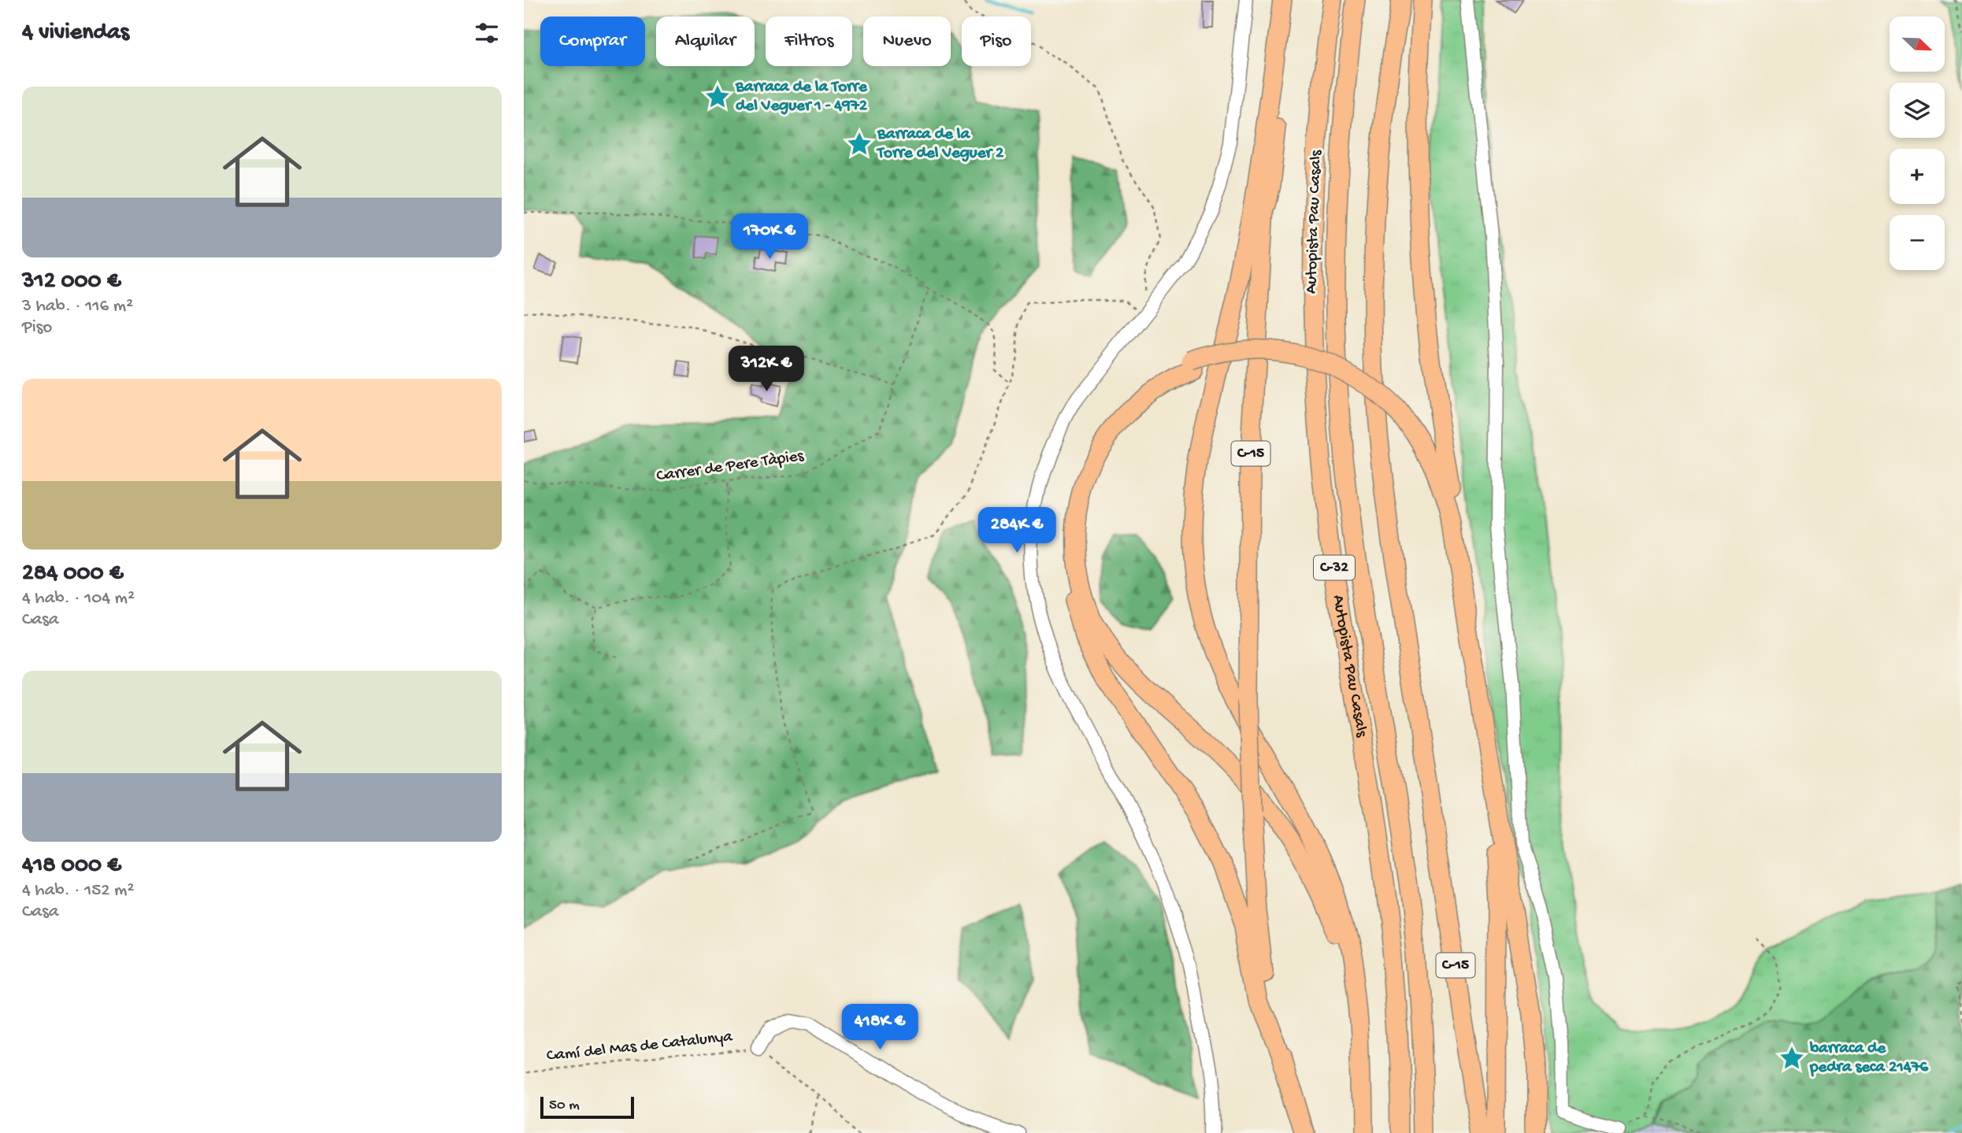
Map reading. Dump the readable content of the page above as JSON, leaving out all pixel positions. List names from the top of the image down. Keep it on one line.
{"streets":{"highway":["Autopista Pau Casals","C-15","C-32"],"path":["Carrer de Pere Tàpies","Camí del Mas de Catalunya"]},"places":{"place":["Barraca de la Torre del Veguer 1 - 4972","Barraca de la Torre del Veguer 2","barraca de pedra seca 21476"]},"scale_bar":"50 m","north":"bottom right","page":{"heading":"4 viviendas","map_buttons":["+","−"],"chip":["Comprar","Alquilar","Filtros","Nuevo","Piso"],"list":[{"name":"312 000 €","note":"3 hab. · 116 m² · Piso"},{"name":"284 000 €","note":"4 hab. · 104 m² · Casa"},{"name":"418 000 €","note":"4 hab. · 152 m² · Casa"}],"price":["170K €","312K €","284K €","418K €"],"scale":"50 m"}}
